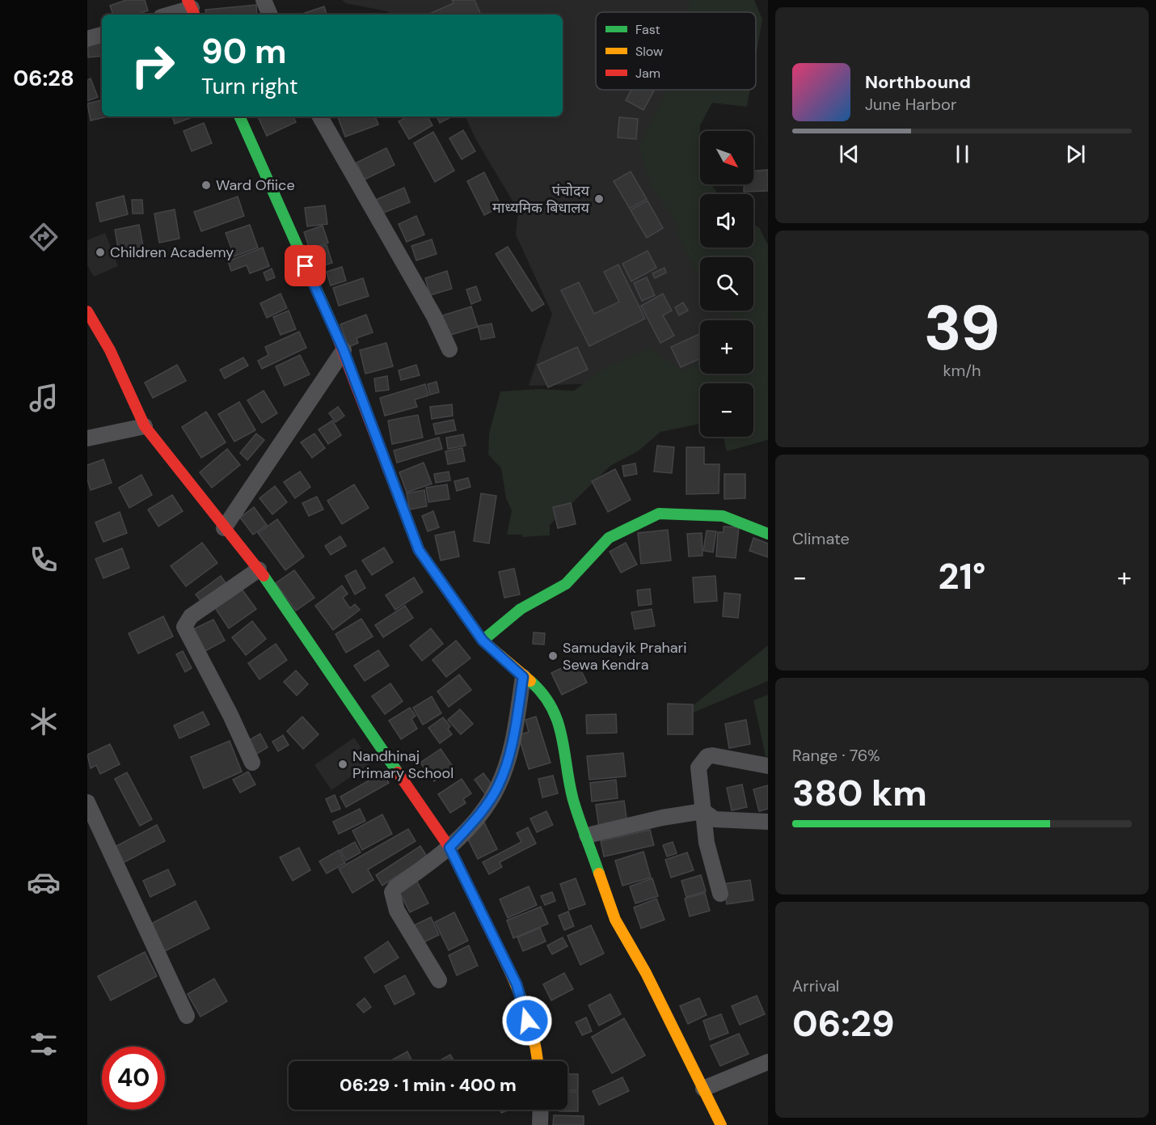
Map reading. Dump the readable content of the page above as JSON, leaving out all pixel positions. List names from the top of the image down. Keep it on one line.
{"places":["Ward Ofiice","पंचोदय माध्यमिक बिधालय","Children Academy","Samudayik Prahari Sewa Kendra","Nandhinaj Primary School"],"legend":["Fast","Slow","Jam"],"north":"bottom right","page":{"tabs":"06:28","turn":["90 m","Turn right"],"song":["Northbound","June Harbor"],"map_buttons":["+","−"],"tile":[["39","km/h"],"Climate",["Range · 76%","380 km"],["Arrival","06:29"]],"heat":["−","21°","+"],"limit":"40","trip":"06:29 · 1 min · 400 m"}}
